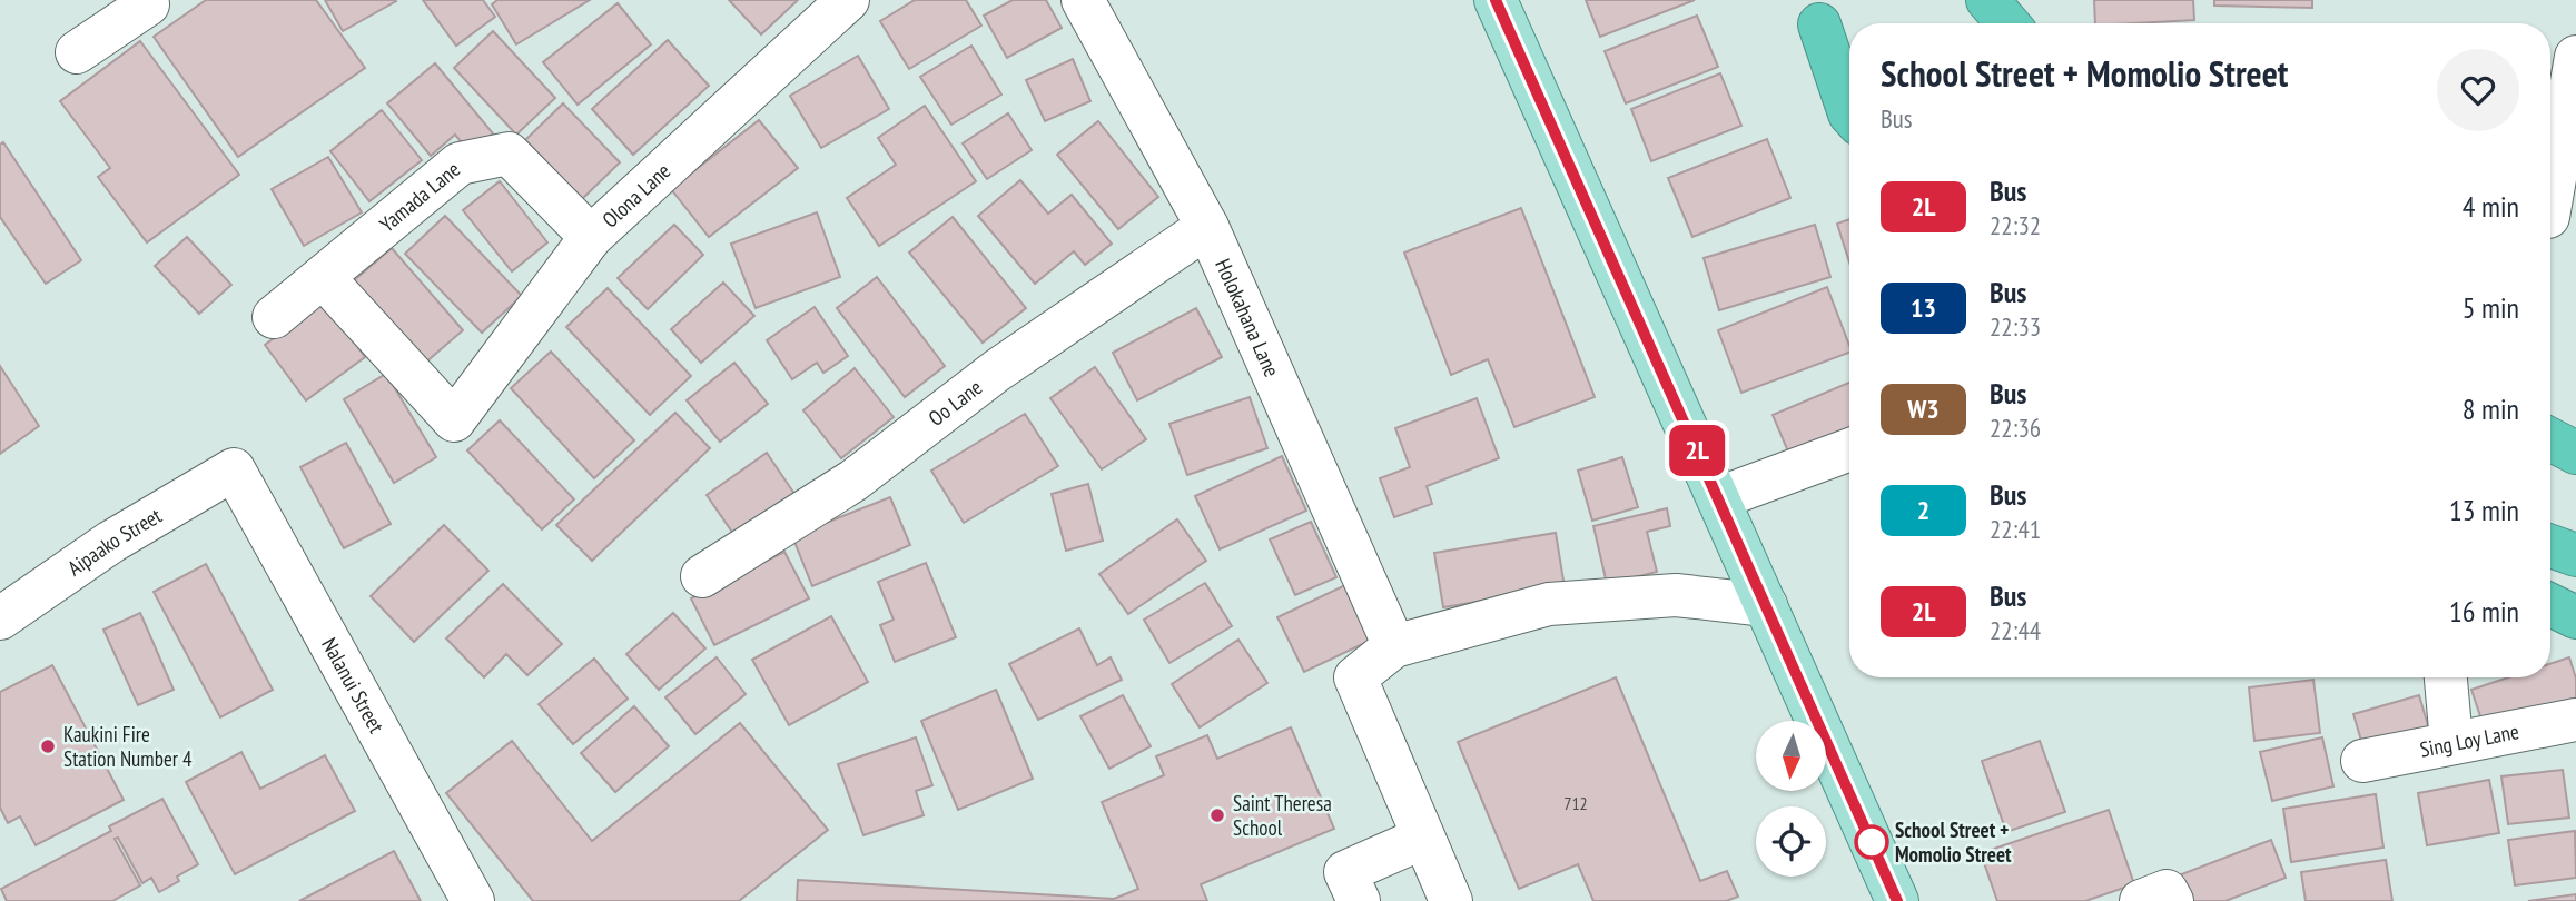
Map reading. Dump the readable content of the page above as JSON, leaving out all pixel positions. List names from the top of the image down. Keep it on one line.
{"streets":{"street":["Olona Lane","Yamada Lane","Holokahana Lane","Oo Lane","Aipaako Street","Nalanui Street","Sing Loy Lane"]},"crossings":[["Olona Lane","Yamada Lane"],["Holokahana Lane","Oo Lane"],["Aipaako Street","Nalanui Street"]],"places":["Kaukini Fire Station Number 4","Saint Theresa School","School Street + Momolio Street"],"lines":["bus line 2L"],"house_numbers":["712"],"north":"bottom","page":{"on_map":"2L","heading":["School Street + Momolio Street","Bus"],"list":[{"mark":"2L","name":"Bus","note":"22:32","value":"4 min"},{"mark":"13","name":"Bus","note":"22:33","value":"5 min"},{"mark":"W3","name":"Bus","note":"22:36","value":"8 min"},{"mark":"2","name":"Bus","note":"22:41","value":"13 min"},{"mark":"2L","name":"Bus","note":"22:44","value":"16 min"}]}}
